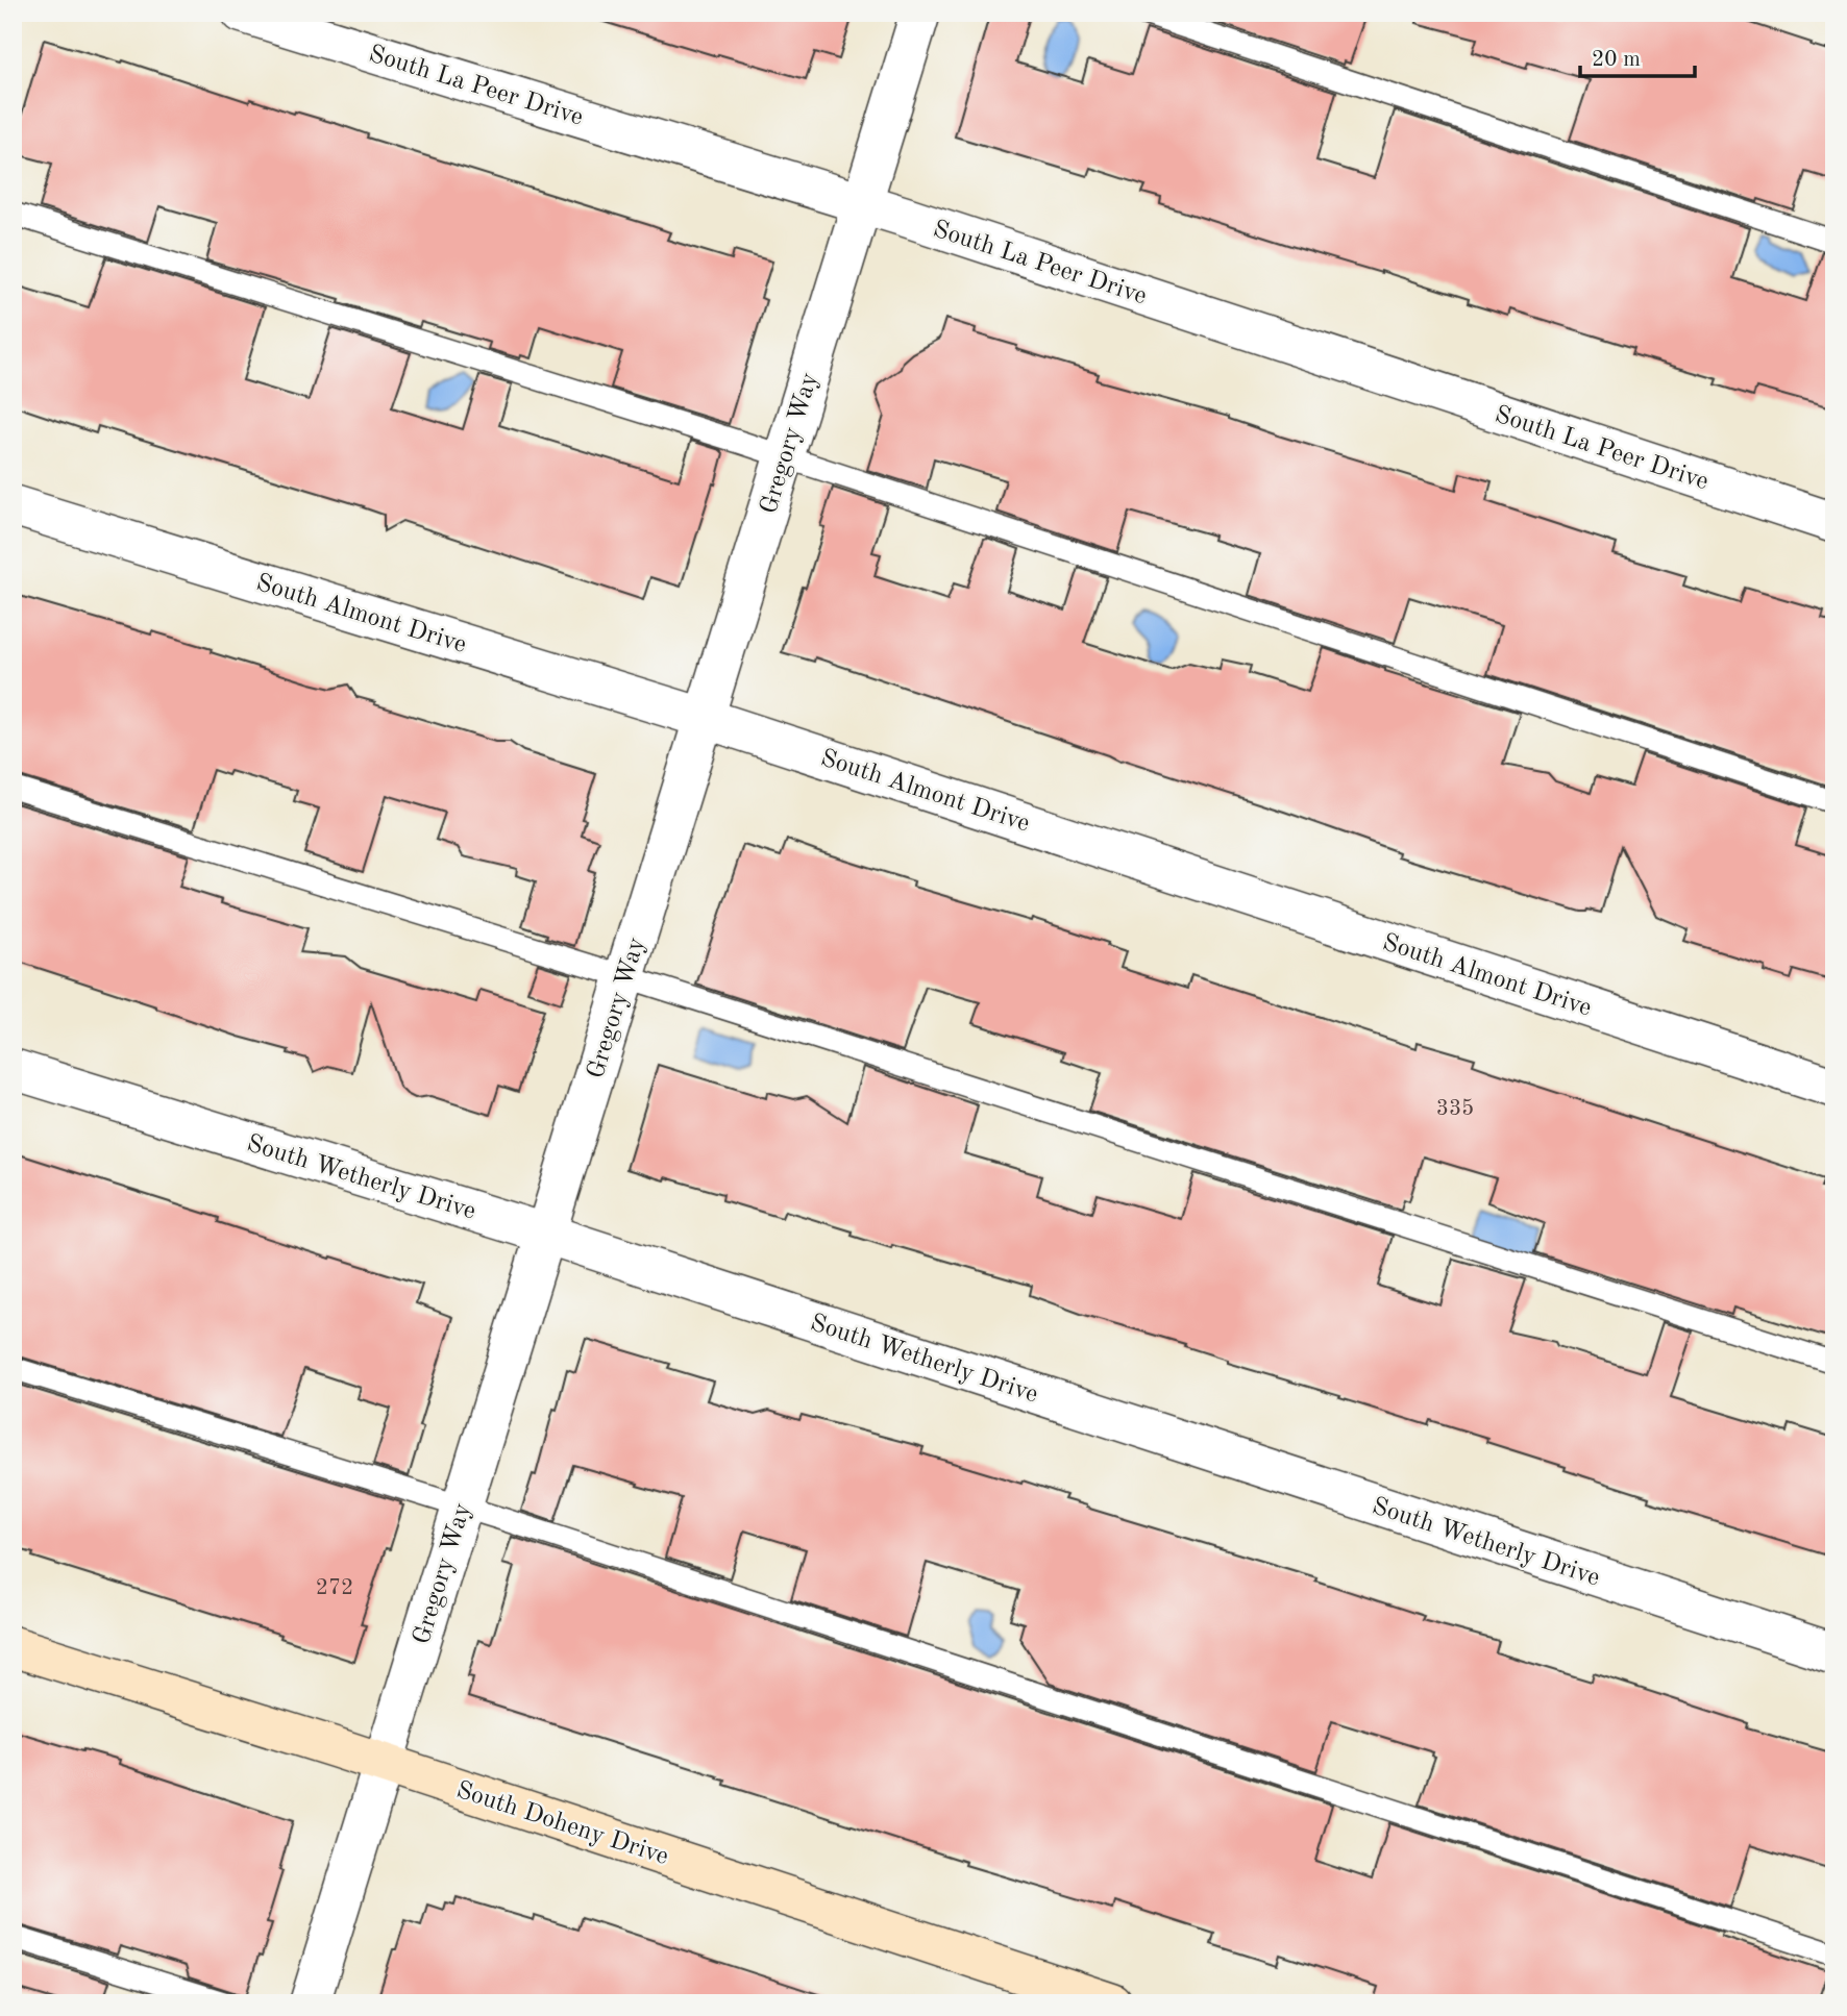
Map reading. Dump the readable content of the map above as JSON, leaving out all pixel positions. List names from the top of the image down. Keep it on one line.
{"streets":{"street":["South La Peer Drive","Gregory Way","South Almont Drive","South Wetherly Drive","South Doheny Drive"]},"crossings":[["South La Peer Drive","Gregory Way"],["Gregory Way","South Almont Drive"],["Gregory Way","South Wetherly Drive"],["Gregory Way","South Doheny Drive"]],"house_numbers":["335","272"],"scale_bar":"20 m"}
